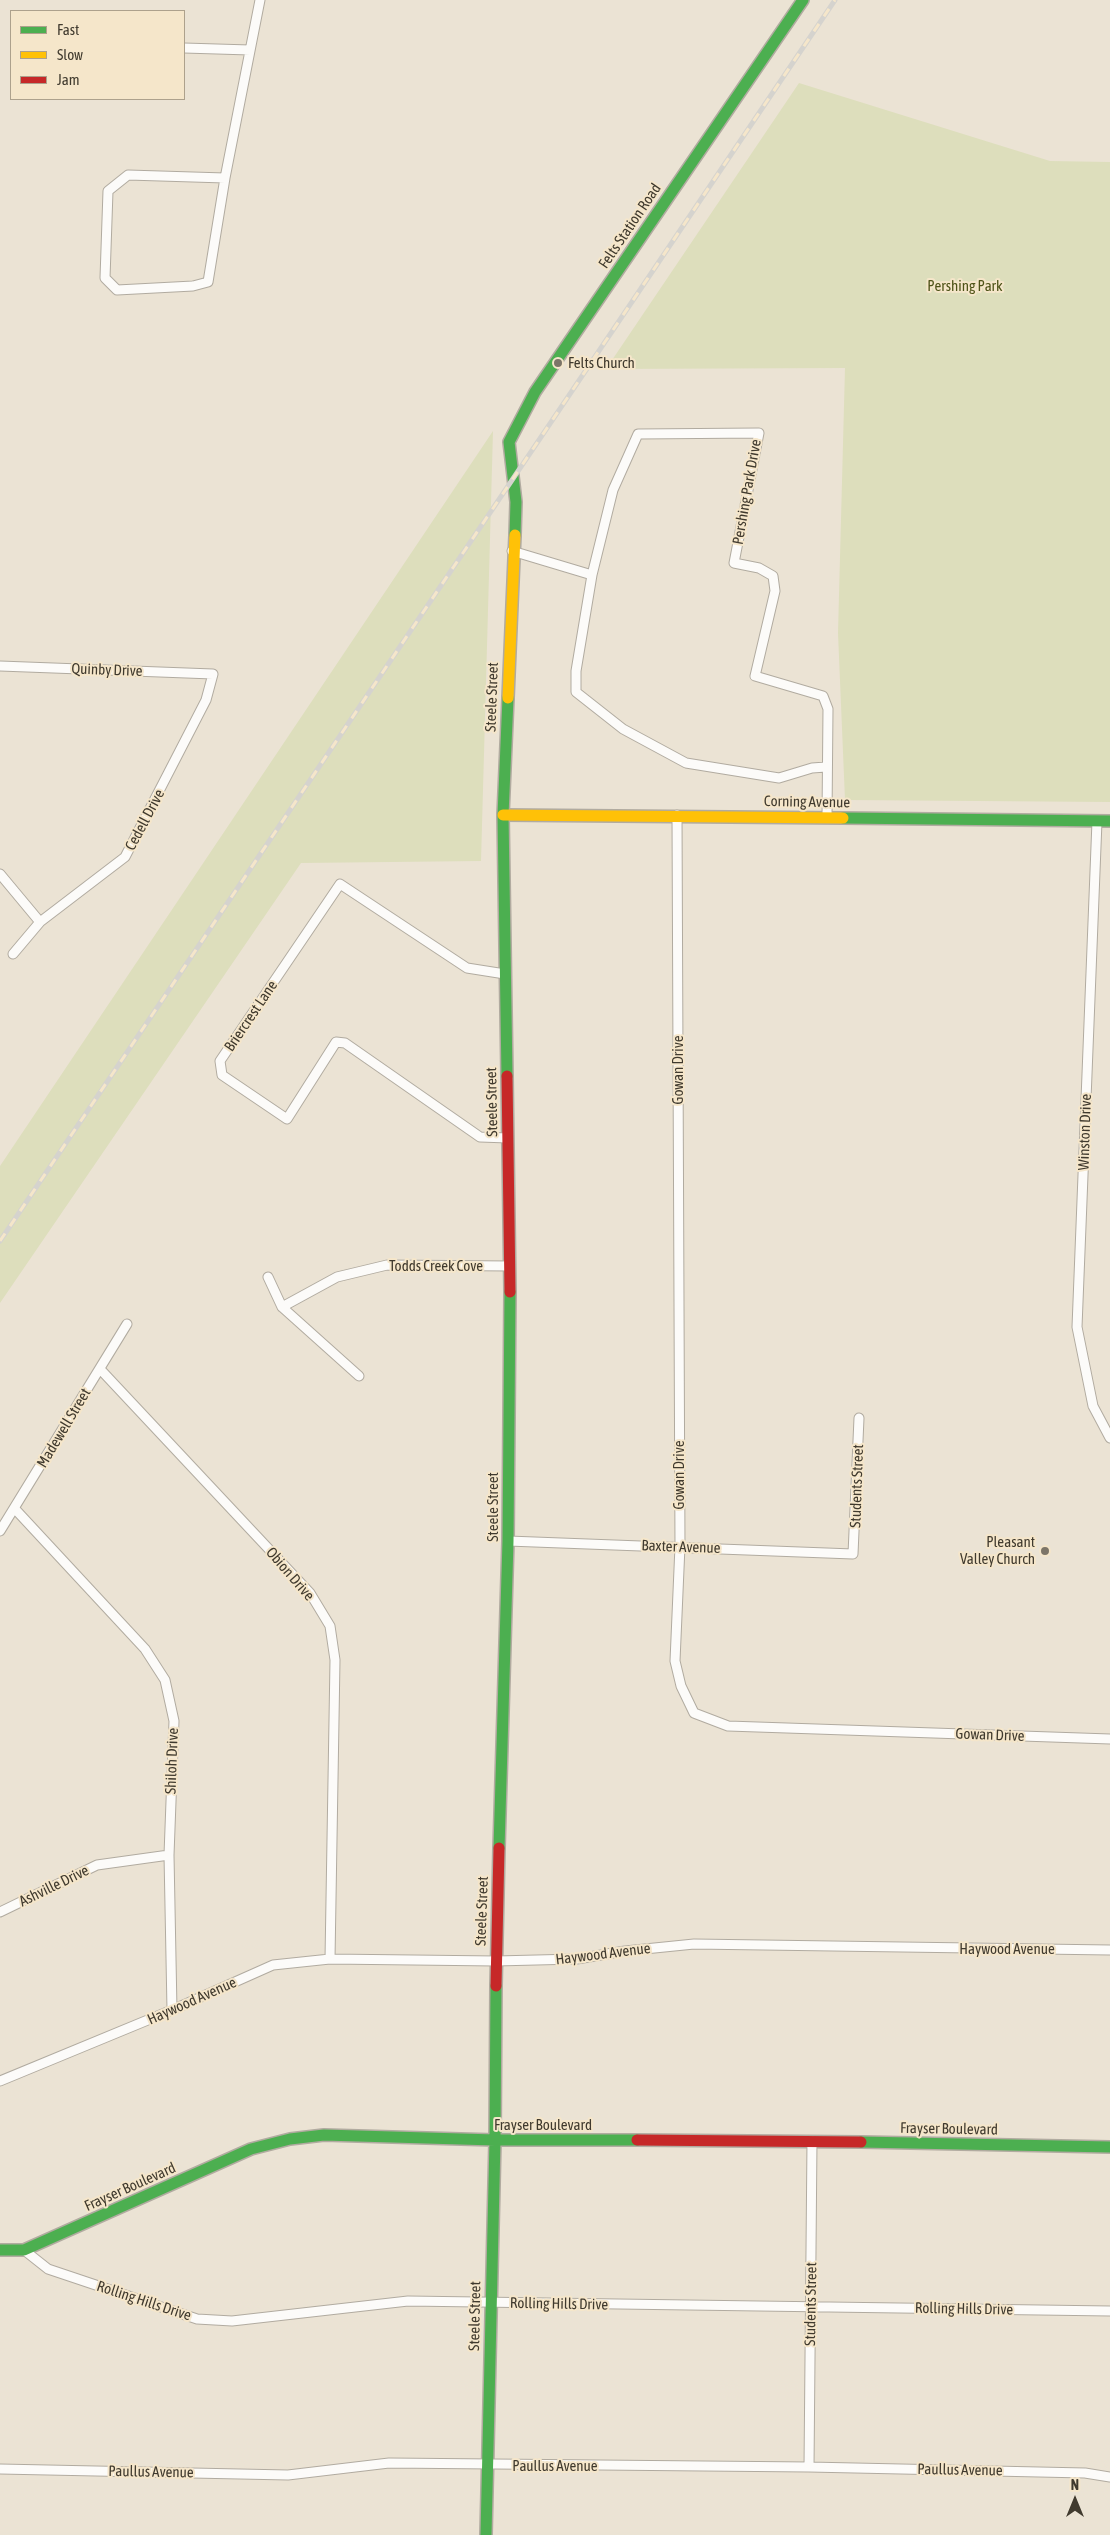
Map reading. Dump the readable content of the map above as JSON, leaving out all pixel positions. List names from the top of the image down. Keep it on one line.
{"streets":{"street":["Felts Station Road","Pershing Park Drive","Quinby Drive","Steele Street","Corning Avenue","Cedell Drive","Briercrest Lane","Gowan Drive","Winston Drive","Todds Creek Cove","Madewell Street","Students Street","Baxter Avenue","Obion Drive","Shiloh Drive","Ashville Drive","Haywood Avenue","Frayser Boulevard","Rolling Hills Drive","Paullus Avenue"]},"crossings":[["Felts Station Road","Steele Street"],["Pershing Park Drive","Corning Avenue"],["Quinby Drive","Cedell Drive"],["Steele Street","Corning Avenue"],["Steele Street","Briercrest Lane"],["Steele Street","Todds Creek Cove"],["Steele Street","Baxter Avenue"],["Steele Street","Haywood Avenue"],["Steele Street","Frayser Boulevard"],["Steele Street","Rolling Hills Drive"],["Steele Street","Paullus Avenue"],["Corning Avenue","Gowan Drive"],["Corning Avenue","Winston Drive"],["Gowan Drive","Baxter Avenue"],["Madewell Street","Obion Drive"],["Madewell Street","Shiloh Drive"],["Students Street","Baxter Avenue"],["Students Street","Frayser Boulevard"],["Students Street","Rolling Hills Drive"],["Students Street","Paullus Avenue"],["Obion Drive","Haywood Avenue"],["Shiloh Drive","Ashville Drive"],["Shiloh Drive","Haywood Avenue"],["Frayser Boulevard","Rolling Hills Drive"]],"parks":["Pershing Park"],"places":["Felts Church","Pleasant Valley Church"],"legend":["Fast","Slow","Jam"],"north":"top"}
